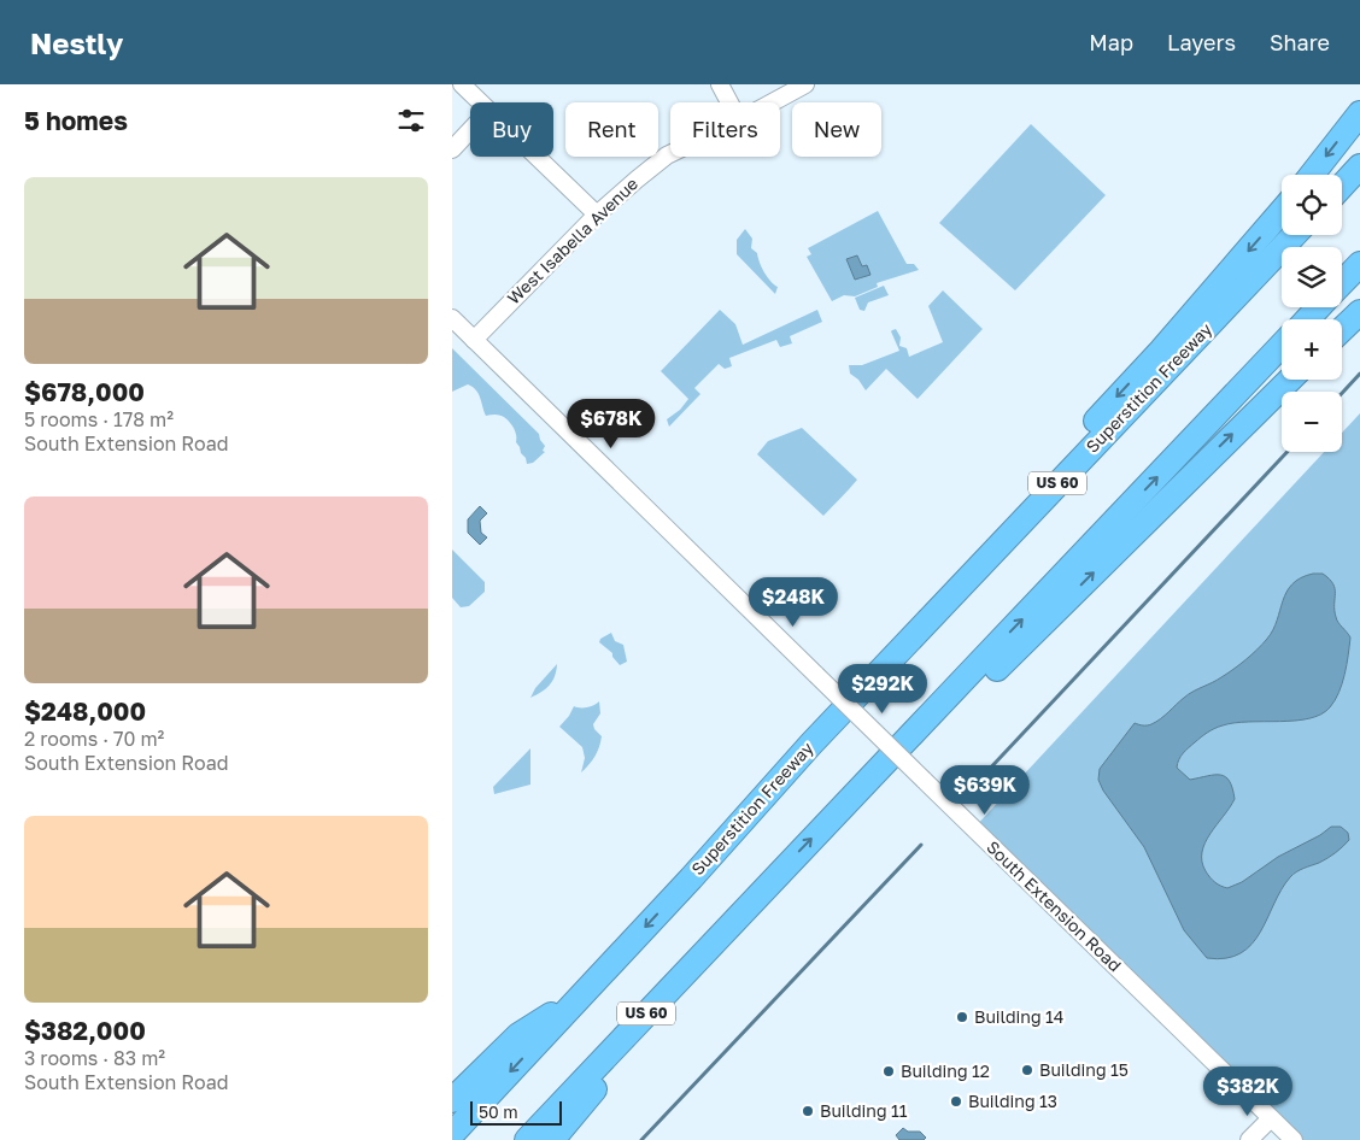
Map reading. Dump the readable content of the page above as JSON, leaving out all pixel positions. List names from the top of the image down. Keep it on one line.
{"streets":{"highway":["Superstition Freeway","US 60"],"street":["West Isabella Avenue","South Extension Road"]},"crossings":[["West Isabella Avenue","South Extension Road"]],"places":["Building 14","Building 15","Building 12","Building 13","Building 11"],"scale_bar":"50 m","page":{"header":"Nestly","nav":["Map","Layers","Share"],"heading":"5 homes","chip":["Buy","Rent","Filters","New"],"list":[{"name":"$678,000","note":"5 rooms · 178 m² · South Extension Road"},{"name":"$248,000","note":"2 rooms · 70 m² · South Extension Road"},{"name":"$382,000","note":"3 rooms · 83 m² · South Extension Road"}],"map_buttons":["+","−"],"price":["$678K","$248K","$292K","$639K","$382K"],"scale":"50 m"}}
